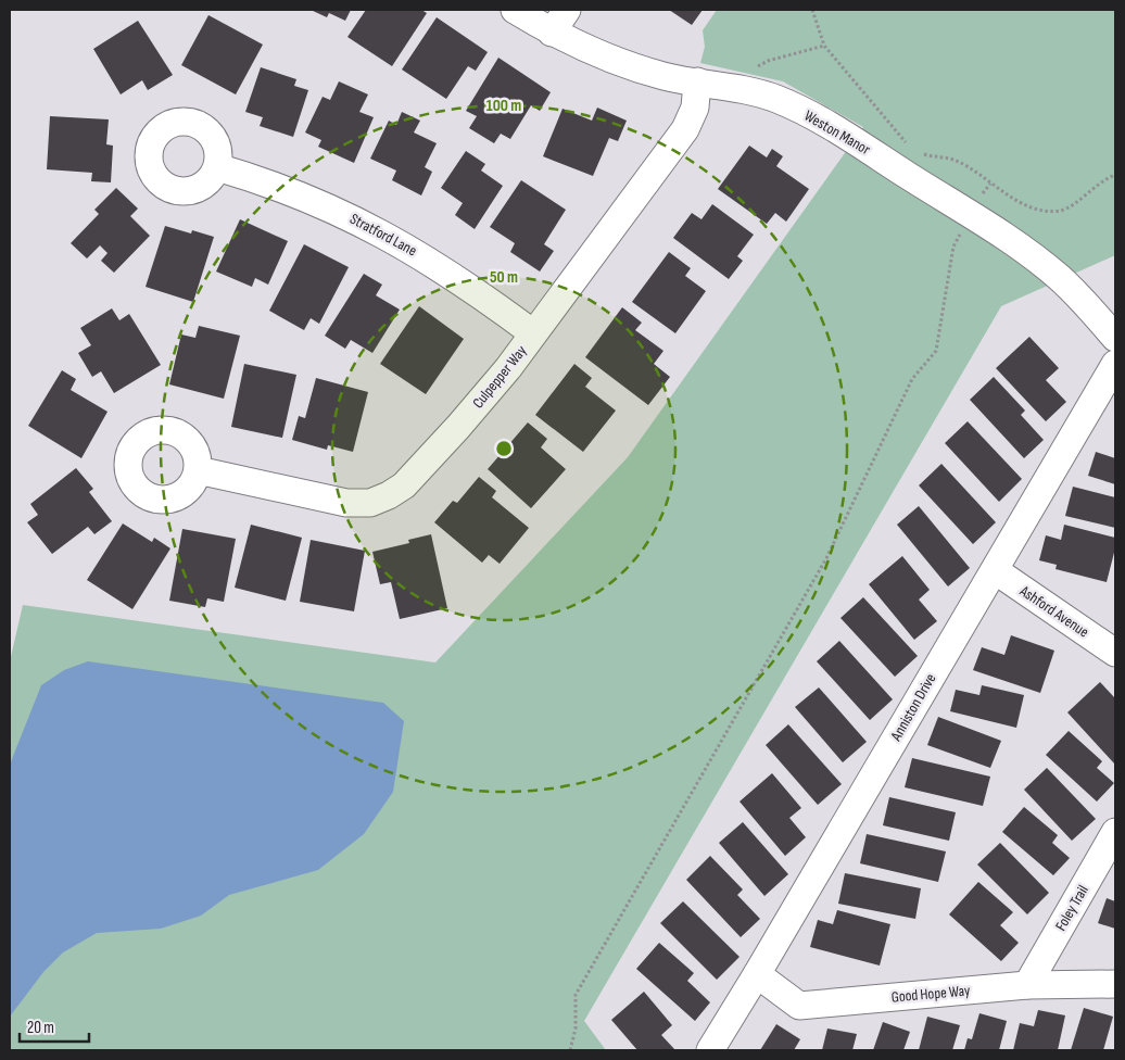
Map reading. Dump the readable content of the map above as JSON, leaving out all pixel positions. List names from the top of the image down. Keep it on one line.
{"streets":{"street":["Weston Manor","Stratford Lane","Culpepper Way","Ashford Avenue","Anniston Drive","Foley Trail","Good Hope Way"]},"crossings":[["Weston Manor","Culpepper Way"],["Stratford Lane","Culpepper Way"],["Ashford Avenue","Anniston Drive"],["Anniston Drive","Good Hope Way"],["Foley Trail","Good Hope Way"]],"scale_bar":"20 m","rings":["100 m","50 m"]}
